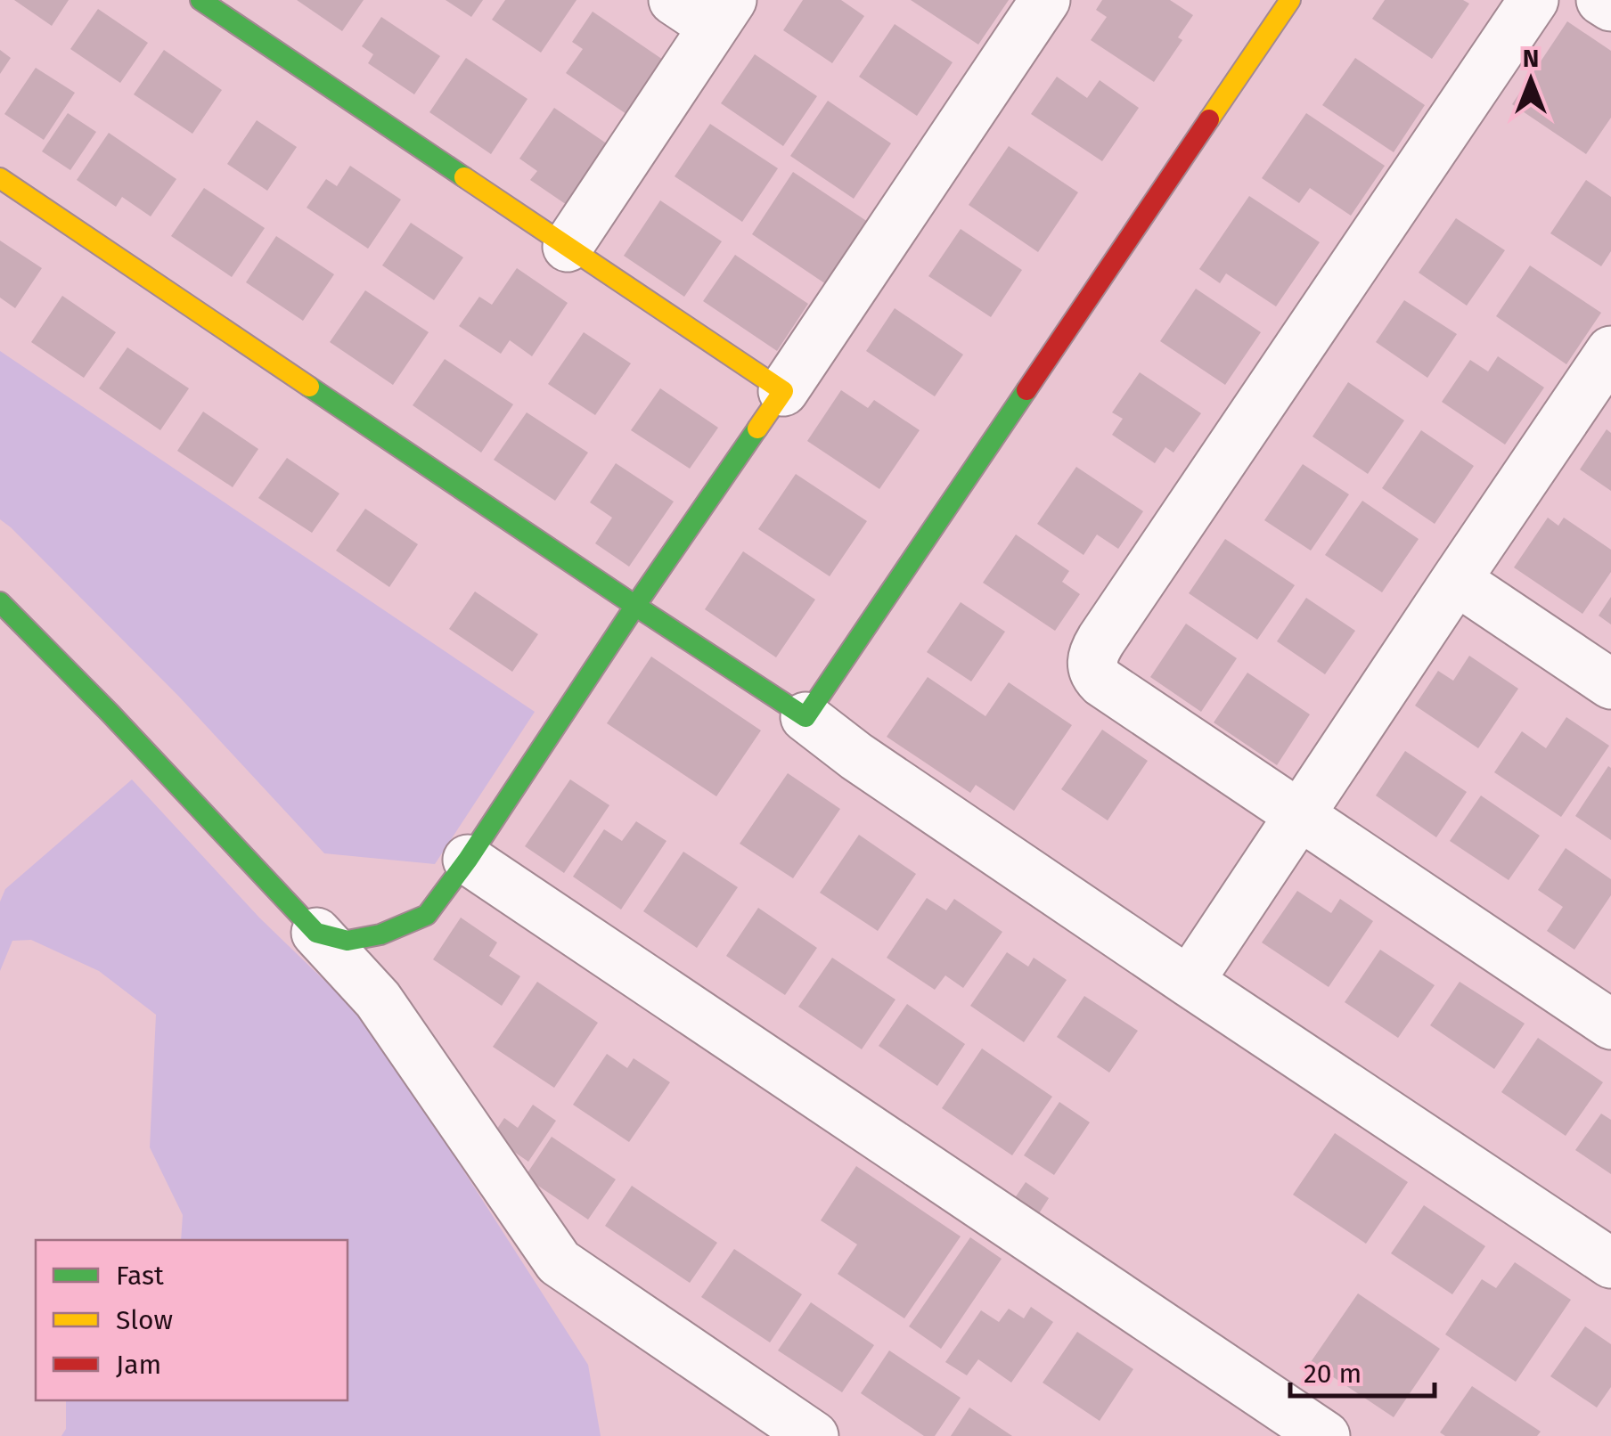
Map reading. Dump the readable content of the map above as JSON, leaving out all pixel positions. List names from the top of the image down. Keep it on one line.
{"legend":["Fast","Slow","Jam"],"scale_bar":"20 m","north":"top"}
